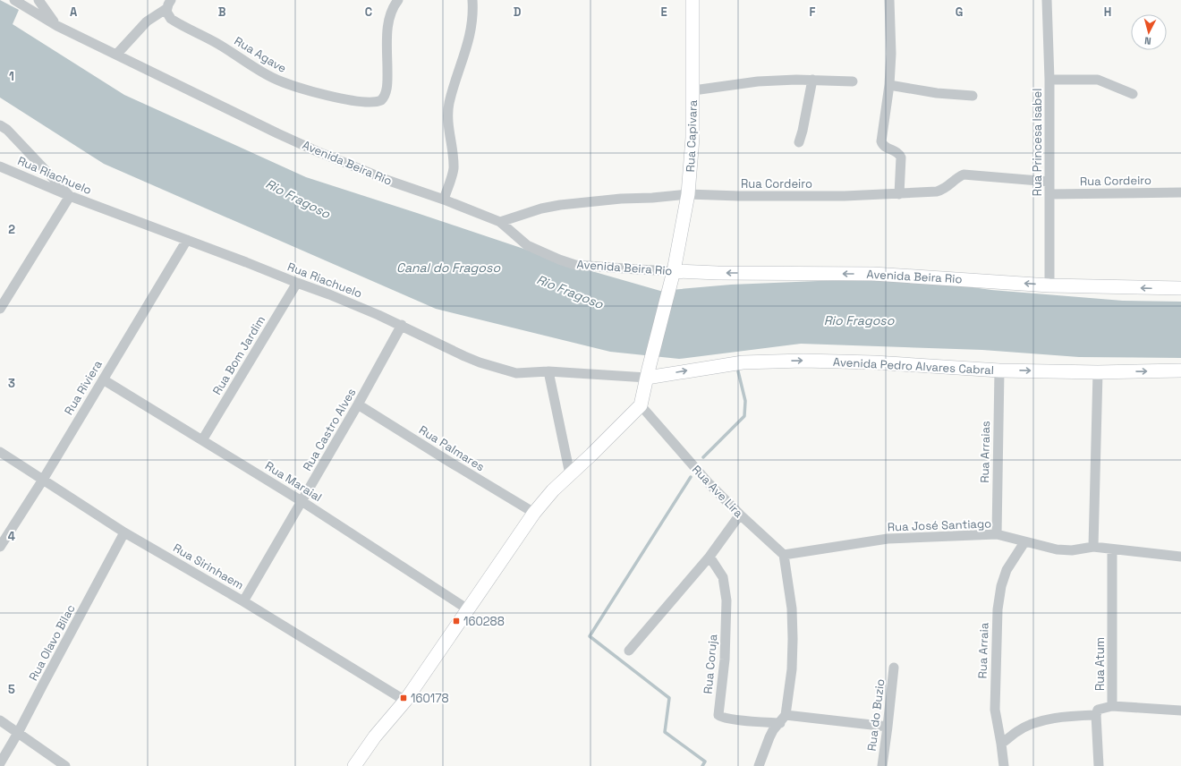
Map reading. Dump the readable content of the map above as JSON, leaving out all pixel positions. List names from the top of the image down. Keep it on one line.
{"streets":{"main road":["Rua Capivara","Avenida Beira Rio","Avenida Pedro Alvares Cabral"],"street":["Rua Agave","Rua Princesa Isabel","Rua Riachuelo","Rua Cordeiro","Rua Bom Jardim","Rua Riviera","Rua Castro Alves","Rua Palmares","Rua Arraias","Rua Maraial","Rua Ave Lira","Rua José Santiago","Rua Sirinhaem","Rua Olavo Bilac","Rua Arraia","Rua Coruja","Rua Atum","Rua do Buzio"]},"crossings":[["Rua Capivara","Avenida Beira Rio"],["Rua Capivara","Rua Cordeiro"],["Rua Princesa Isabel","Avenida Beira Rio"],["Rua Princesa Isabel","Rua Cordeiro"],["Avenida Beira Rio","Rua Cordeiro"],["Rua Riachuelo","Rua Bom Jardim"],["Rua Riachuelo","Avenida Pedro Alvares Cabral"],["Rua Riachuelo","Rua Riviera"],["Rua Riachuelo","Rua Castro Alves"],["Rua Bom Jardim","Rua Maraial"],["Avenida Pedro Alvares Cabral","Rua Arraias"],["Rua Riviera","Rua Maraial"],["Rua Riviera","Rua Sirinhaem"],["Rua Castro Alves","Rua Palmares"],["Rua Castro Alves","Rua Maraial"],["Rua Castro Alves","Rua Sirinhaem"],["Rua Arraias","Rua José Santiago"],["Rua Ave Lira","Rua José Santiago"],["Rua José Santiago","Rua Arraia"],["Rua José Santiago","Rua Atum"],["Rua Sirinhaem","Rua Olavo Bilac"]],"one_way":["Avenida Beira Rio","Avenida Pedro Alvares Cabral"],"water":["Rio Fragoso","Canal do Fragoso"],"places":{"transit":["160288","160178"]},"north":"bottom","grid":{"columns":["A","B","C","D","E","F","G","H"],"rows":["1","2","3","4","5"]}}
